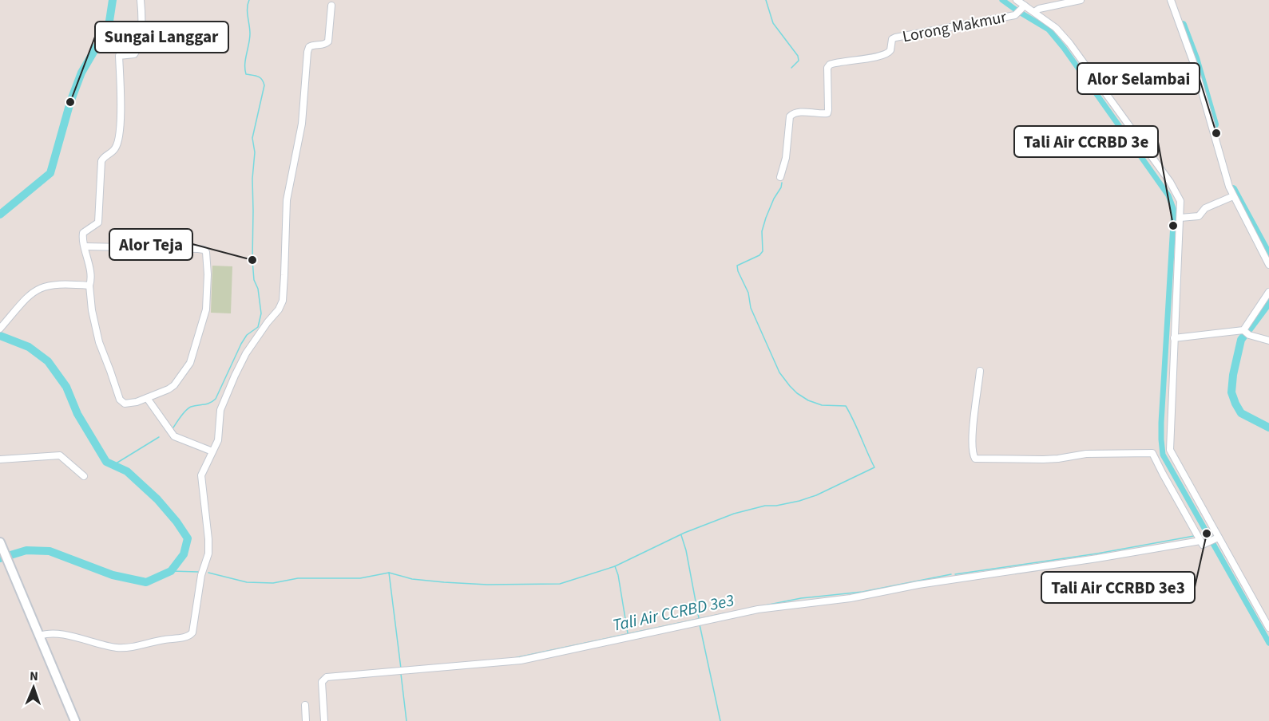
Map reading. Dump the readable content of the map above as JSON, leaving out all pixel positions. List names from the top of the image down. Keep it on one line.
{"streets":{"street":["Lorong Makmur"]},"water":["Tali Air CCRBD 3e3"],"places":["Sungai Langgar","Alor Selambai","Tali Air CCRBD 3e","Alor Teja","Tali Air CCRBD 3e3"],"north":"top"}
